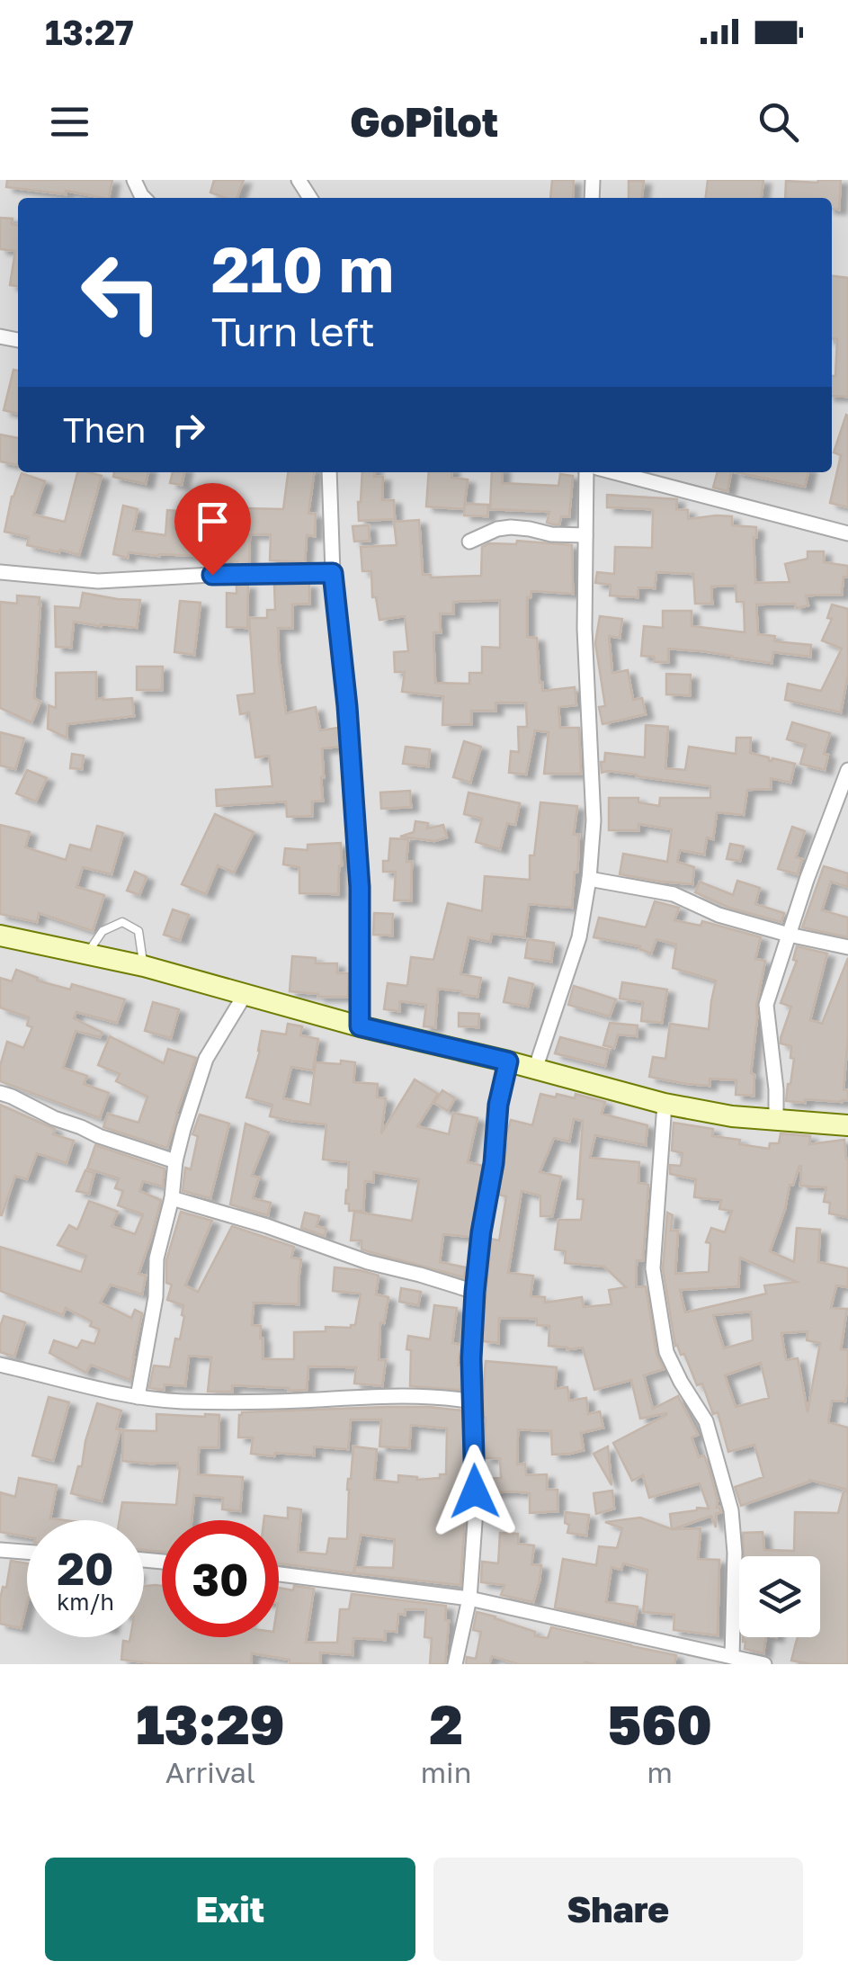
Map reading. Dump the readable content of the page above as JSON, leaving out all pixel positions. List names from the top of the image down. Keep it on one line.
{"page":{"status":"13:27","header":"GoPilot","turn":["210 m","Turn left"],"then":"Then","speed":"20 km/h","limit":"30","eta":["13:29","Arrival","2","min","560","m"],"buttons":["Exit","Share"]}}
